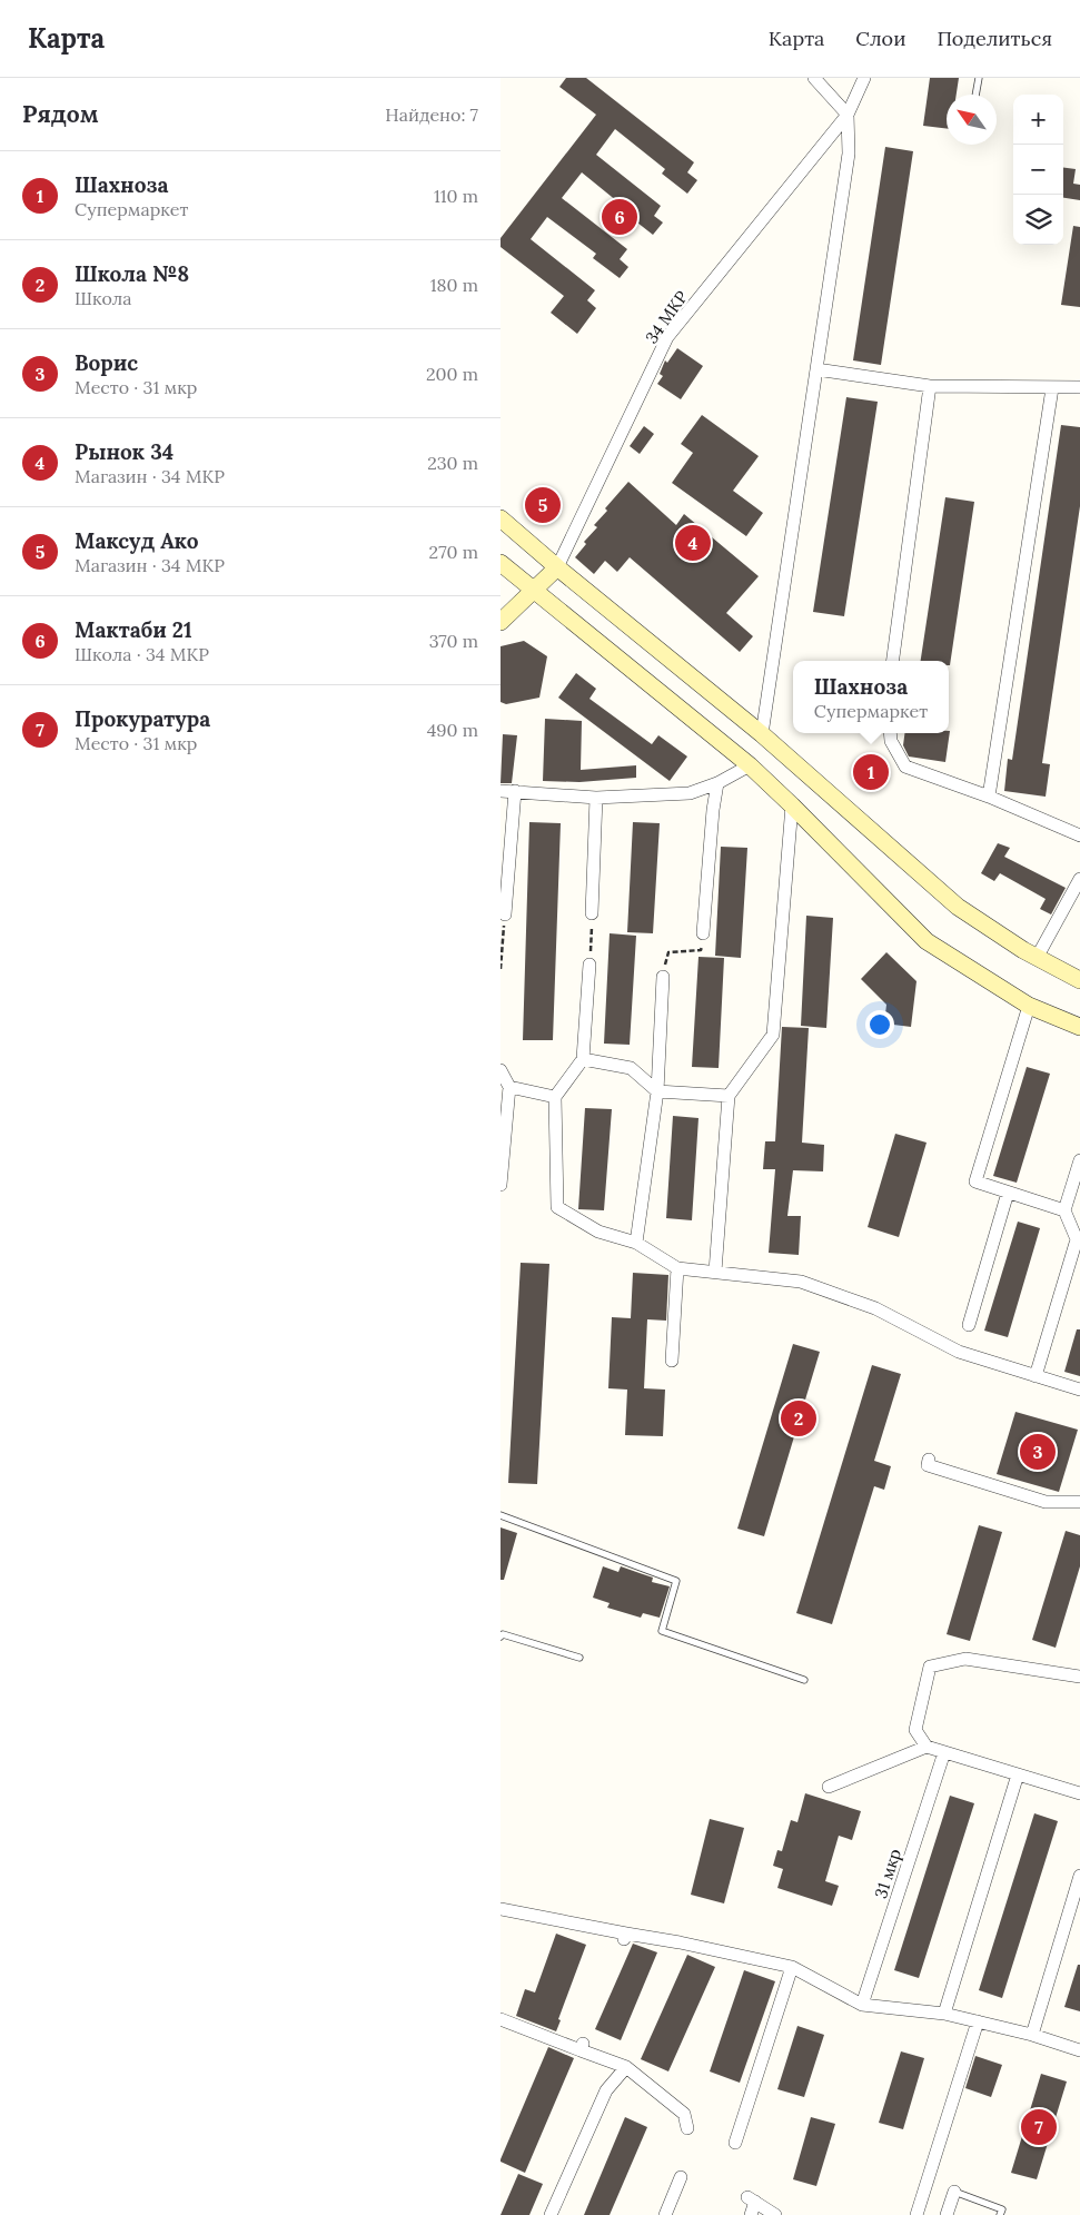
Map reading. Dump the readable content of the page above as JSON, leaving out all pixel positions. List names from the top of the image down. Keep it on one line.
{"streets":{"street":["34 МКР","31 мкр"]},"north":"top left","page":{"header":"Карта","nav":["Карта","Слои","Поделиться"],"heading":["Рядом","Найдено: 7"],"map_buttons":["+","−"],"list":[{"mark":"1","name":"Шахноза","note":"Супермаркет","value":"110 m"},{"mark":"2","name":"Школа №8","note":"Школа","value":"180 m"},{"mark":"3","name":"Ворис","note":"Место · 31 мкр","value":"200 m"},{"mark":"4","name":"Рынок 34","note":"Магазин · 34 МКР","value":"230 m"},{"mark":"5","name":"Максуд Ако","note":"Магазин · 34 МКР","value":"270 m"},{"mark":"6","name":"Мактаби 21","note":"Школа · 34 МКР","value":"370 m"},{"mark":"7","name":"Прокуратура","note":"Место · 31 мкр","value":"490 m"}],"pins":["6","5","4","1","2","3","7"],"popup":["Шахноза","Супермаркет"]}}
